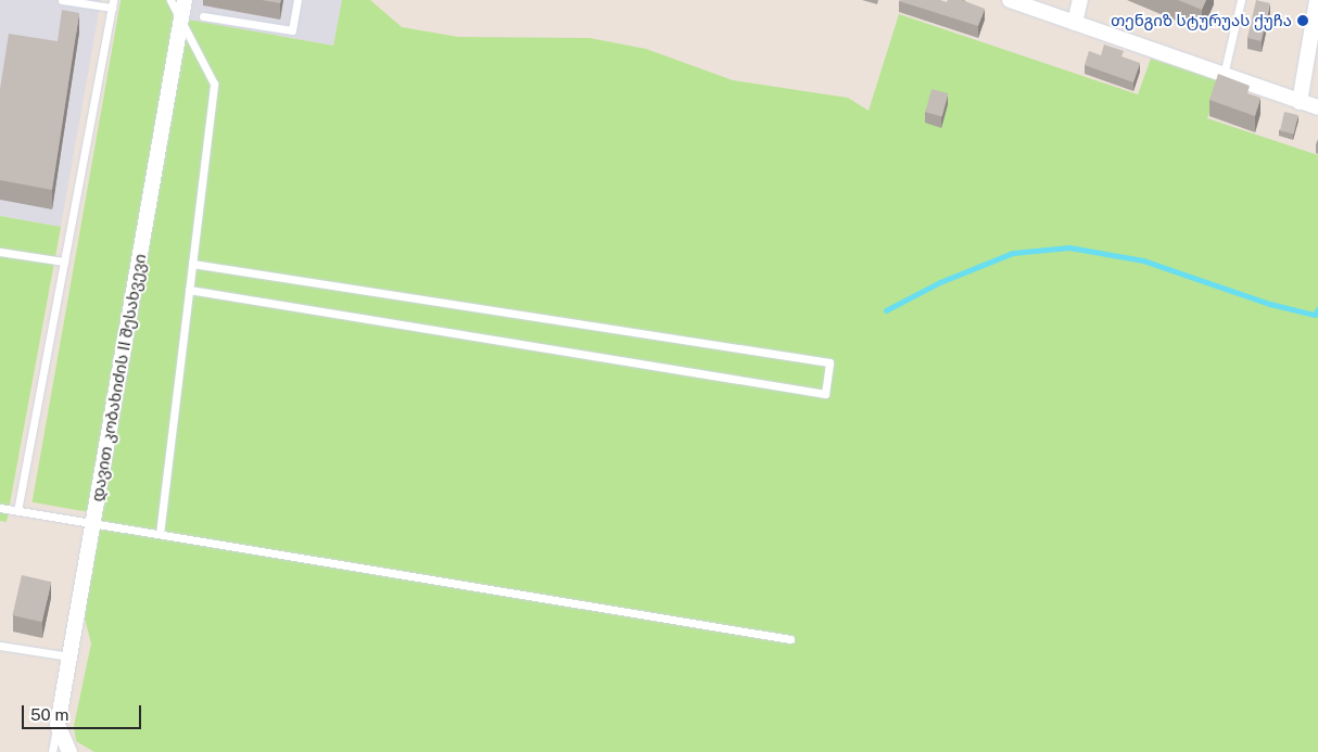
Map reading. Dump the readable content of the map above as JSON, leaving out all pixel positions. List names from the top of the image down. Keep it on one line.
{"streets":{"street":["დავით კობახიძის II შესახვევი"]},"places":["თენგიზ სტურუას ქუჩა"],"scale_bar":"50 m"}
